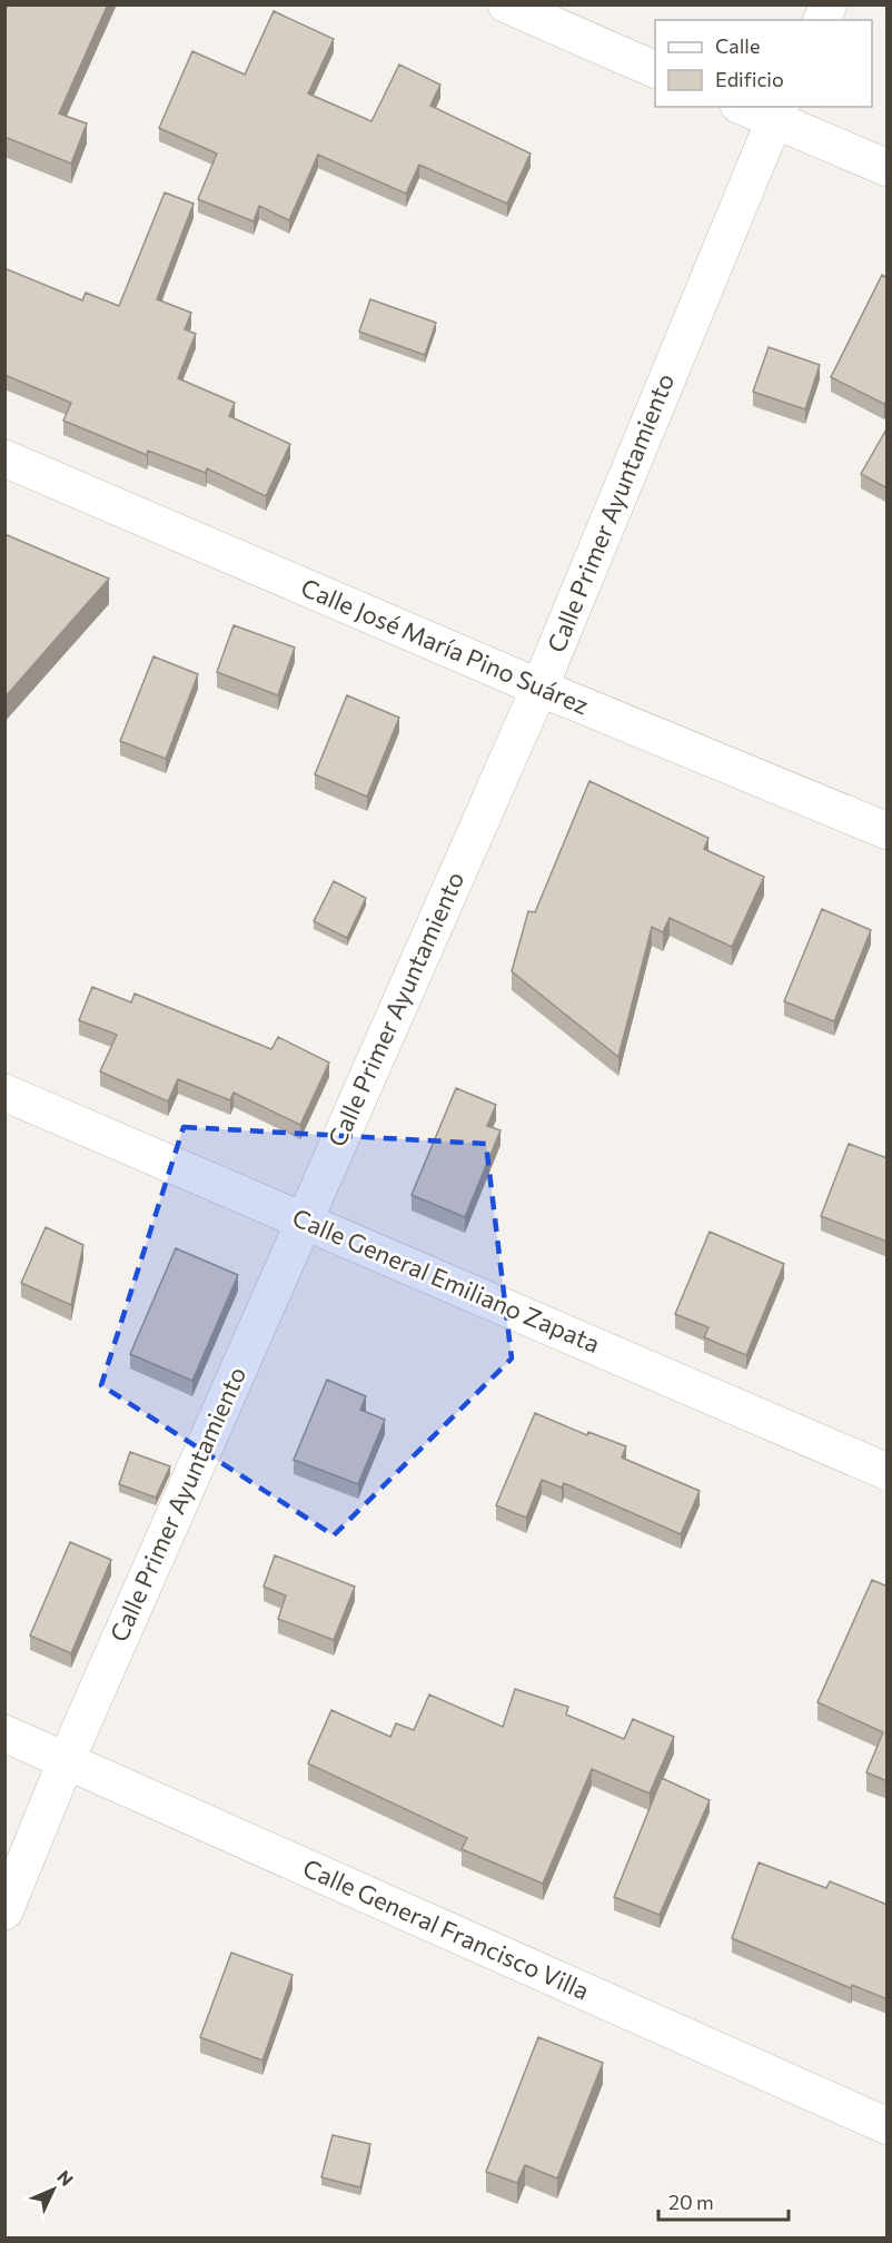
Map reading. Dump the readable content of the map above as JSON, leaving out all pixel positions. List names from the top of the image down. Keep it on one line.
{"streets":{"street":["Calle Primer Ayuntamiento","Calle José María Pino Suárez","Calle General Emiliano Zapata","Calle General Francisco Villa"]},"crossings":[["Calle Primer Ayuntamiento","Calle José María Pino Suárez"],["Calle Primer Ayuntamiento","Calle General Emiliano Zapata"],["Calle Primer Ayuntamiento","Calle General Francisco Villa"]],"legend":["Calle","Edificio"],"scale_bar":"20 m","north":"top right"}
